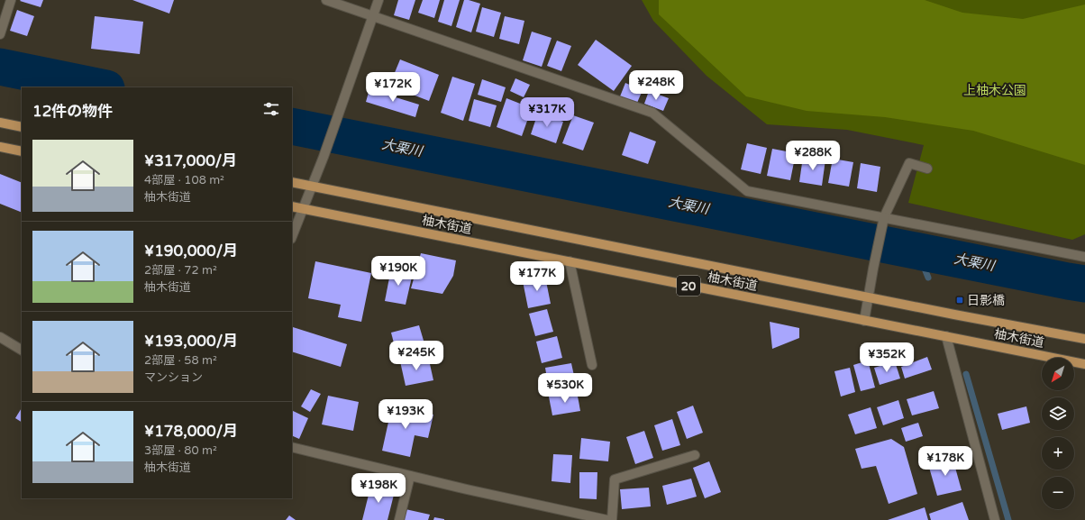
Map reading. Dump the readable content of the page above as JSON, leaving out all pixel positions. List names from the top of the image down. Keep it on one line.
{"streets":{"main road":["柚木街道","20"]},"water":["大栗川"],"parks":["上柚木公園"],"places":{"transit":["日影橋"]},"north":"bottom left","page":{"price":["¥248K","¥172K","¥317K","¥288K","¥190K","¥177K","¥245K","¥352K","¥530K","¥193K","¥178K","¥198K"],"heading":"12件の物件","list":[{"name":"¥317,000/月","note":"4部屋 · 108 m² · 柚木街道"},{"name":"¥190,000/月","note":"2部屋 · 72 m² · 柚木街道"},{"name":"¥193,000/月","note":"2部屋 · 58 m² · マンション"},{"name":"¥178,000/月","note":"3部屋 · 80 m² · 柚木街道"}],"map_buttons":["+","−"]}}
